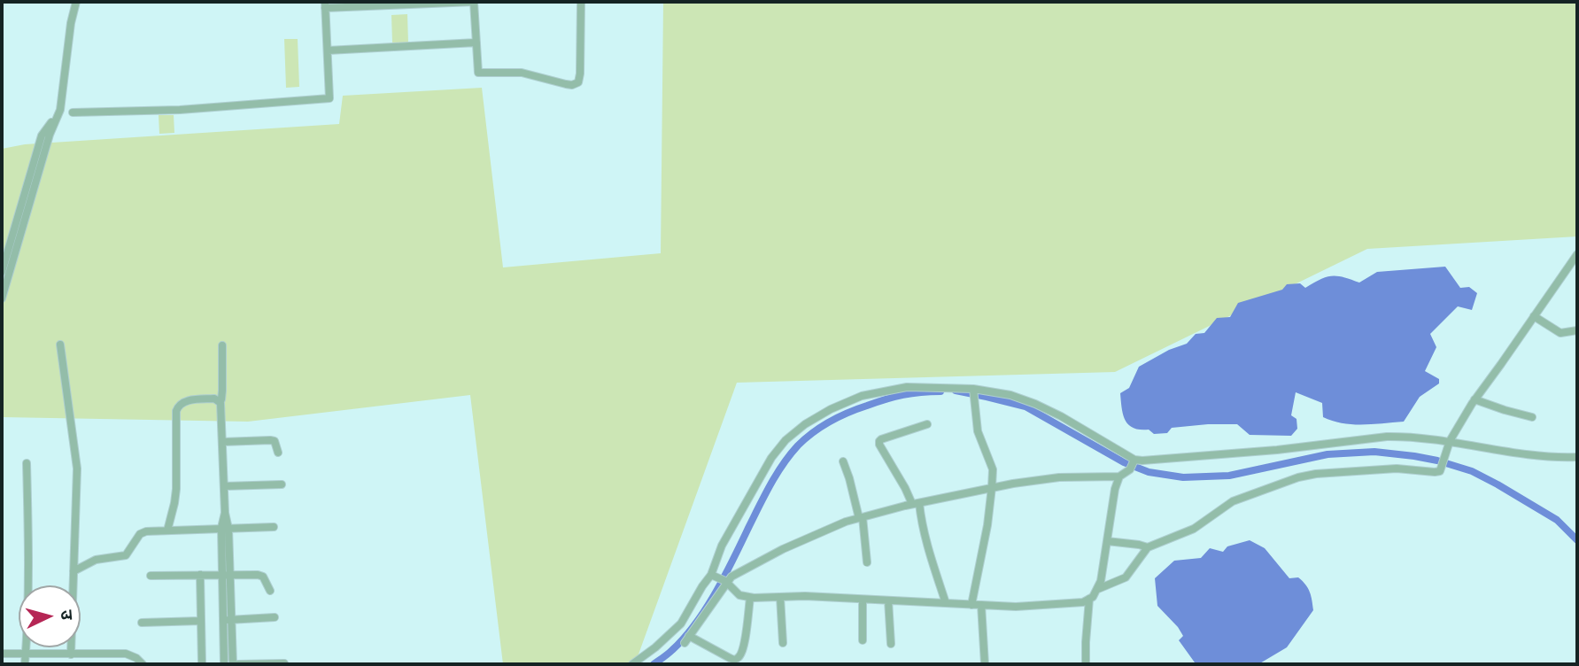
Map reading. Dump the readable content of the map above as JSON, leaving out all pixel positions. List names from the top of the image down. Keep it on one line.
{"north":"right"}
